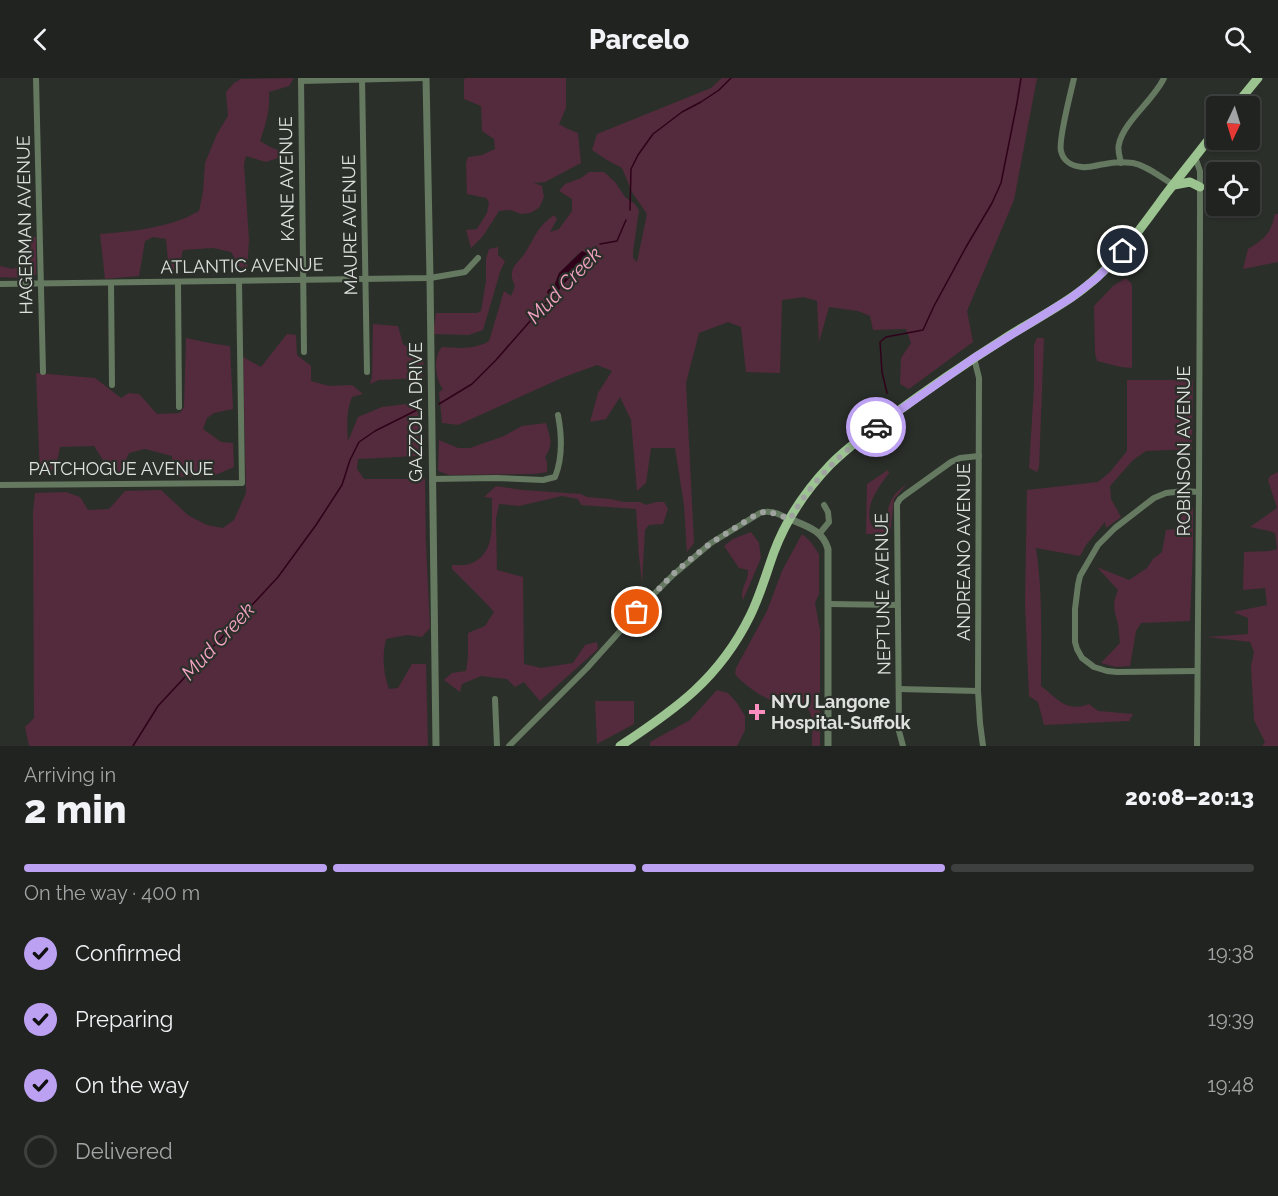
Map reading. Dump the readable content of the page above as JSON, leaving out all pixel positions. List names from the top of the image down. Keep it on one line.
{"streets":{"street":["KANE AVENUE","HAGERMAN AVENUE","MAURE AVENUE","ATLANTIC AVENUE","GAZZOLA DRIVE","ROBINSON AVENUE","PATCHOGUE AVENUE","ANDREANO AVENUE","NEPTUNE AVENUE"]},"crossings":[["KANE AVENUE","ATLANTIC AVENUE"],["HAGERMAN AVENUE","ATLANTIC AVENUE"],["MAURE AVENUE","ATLANTIC AVENUE"],["ATLANTIC AVENUE","GAZZOLA DRIVE"],["ATLANTIC AVENUE","PATCHOGUE AVENUE"],["ANDREANO AVENUE","NEPTUNE AVENUE"]],"water":["Mud Creek"],"places":{"health":["NYU Langone Hospital-Suffolk"]},"north":"bottom","page":{"header":"Parcelo","heading":["2 min","Arriving in","20:08–20:13"],"bar":"On the way · 400 m","list":[["Confirmed","19:38"],["Preparing","19:39"],["On the way","19:48"],"Delivered"]}}
